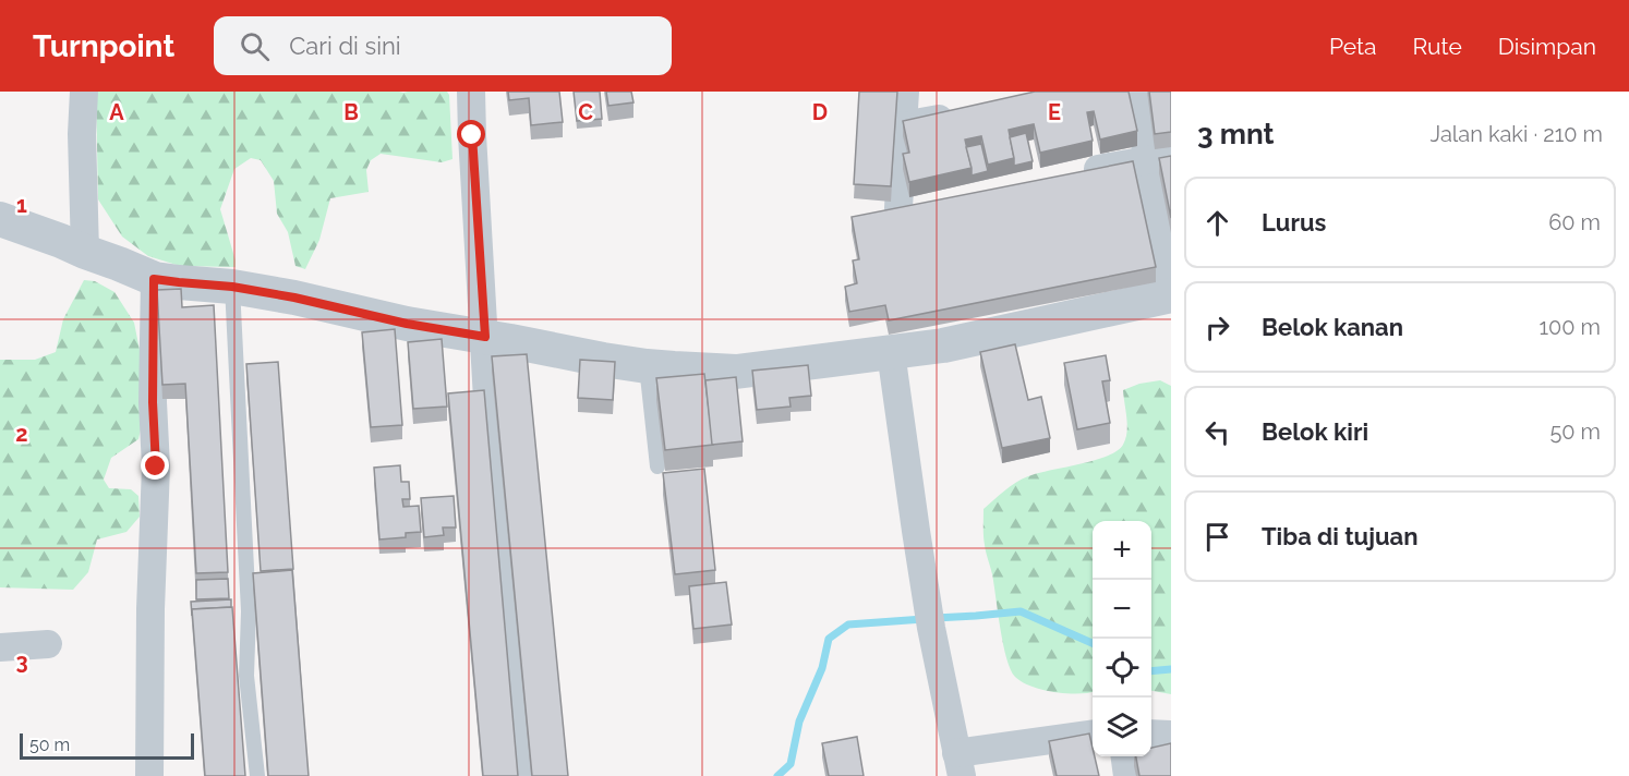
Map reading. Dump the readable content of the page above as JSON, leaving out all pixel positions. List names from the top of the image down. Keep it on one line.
{"scale_bar":"50 m","page":{"header":"Turnpoint","search":"Cari di sini","nav":["Peta","Rute","Disimpan"],"heading":["3 mnt","Jalan kaki · 210 m"],"list":[["Lurus","60 m"],["Belok kanan","100 m"],["Belok kiri","50 m"],"Tiba di tujuan"],"map_buttons":["+","−"],"scale":"50 m"},"grid":{"columns":["A","B","C","D","E"],"rows":["1","2","3"]}}
